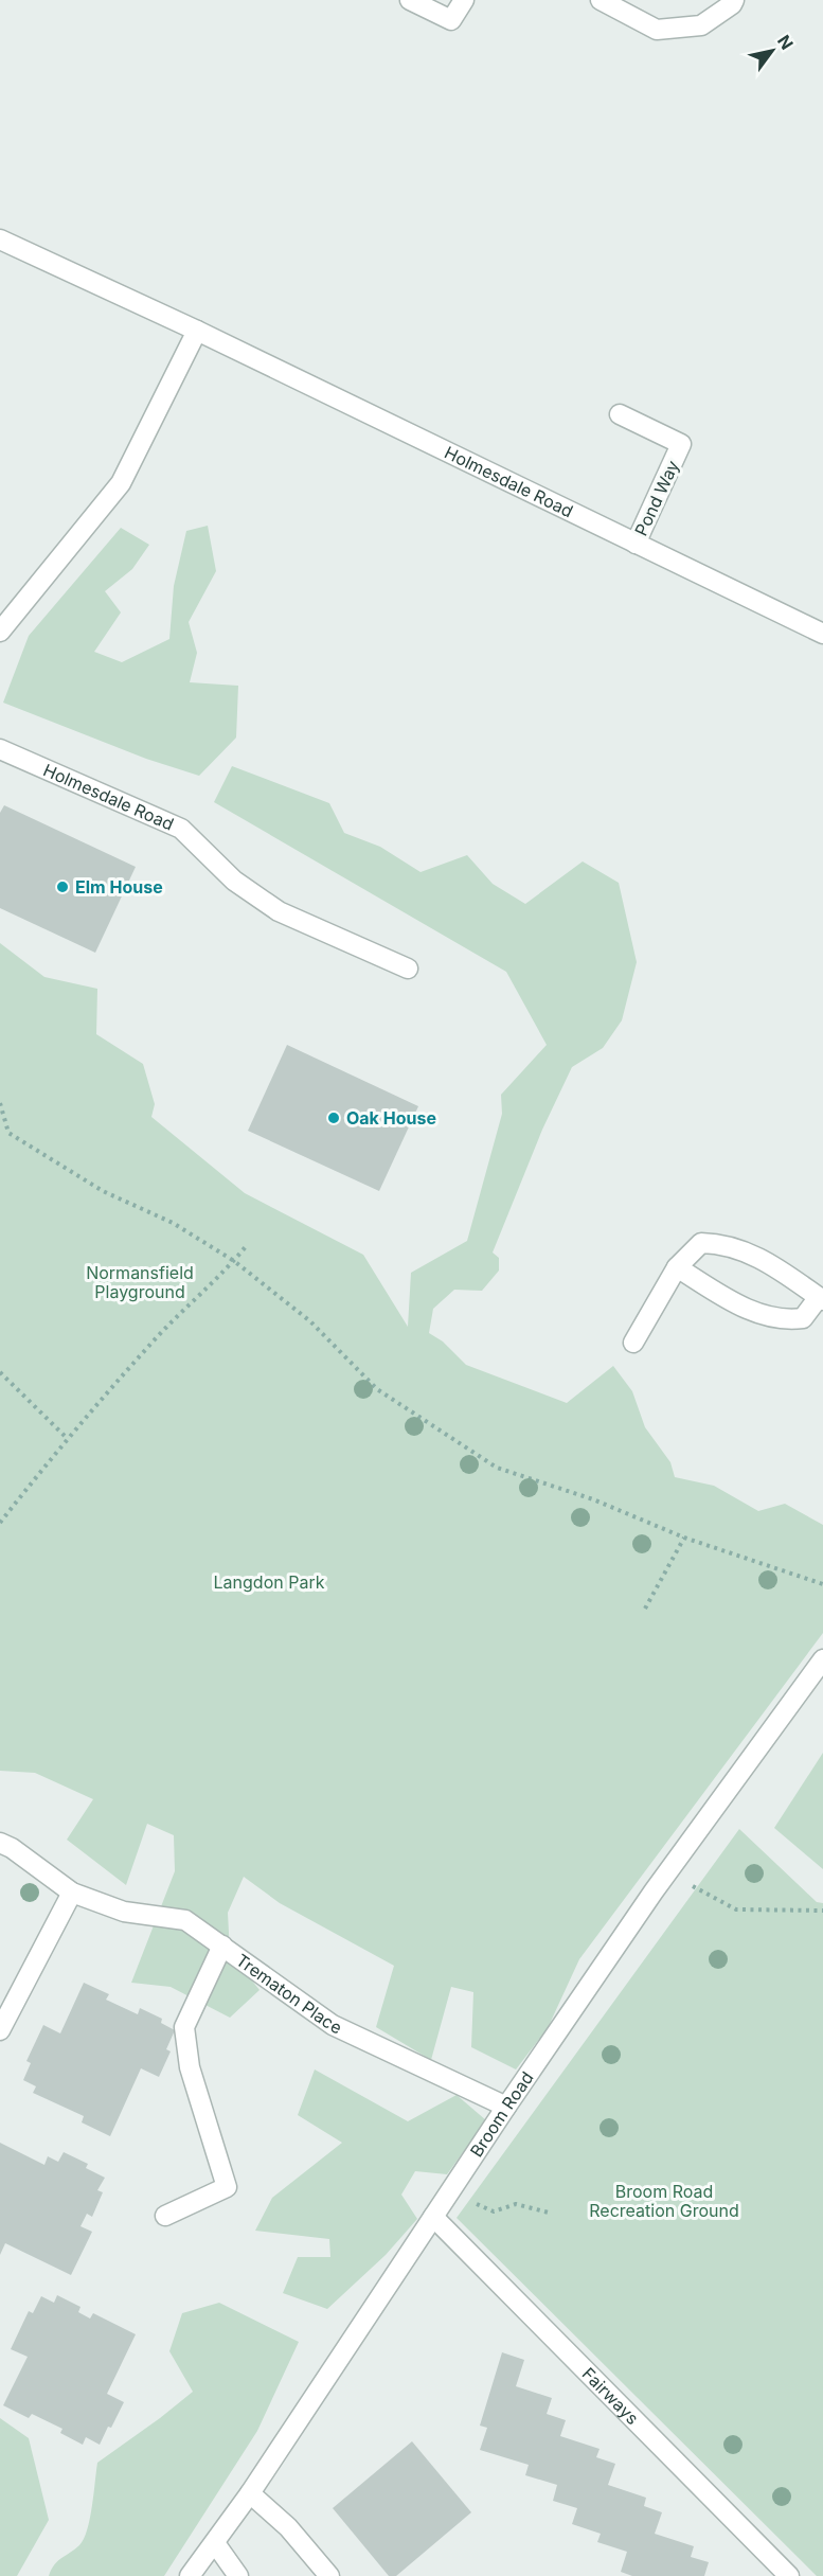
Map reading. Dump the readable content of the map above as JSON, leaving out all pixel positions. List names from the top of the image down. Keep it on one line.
{"streets":{"street":["Holmesdale Road","Pond Way","Trematon Place","Broom Road","Fairways"]},"crossings":[["Holmesdale Road","Pond Way"],["Trematon Place","Broom Road"],["Broom Road","Fairways"]],"parks":["Normansfield Playground","Langdon Park","Broom Road Recreation Ground"],"places":["Elm House","Oak House"],"north":"top right"}
